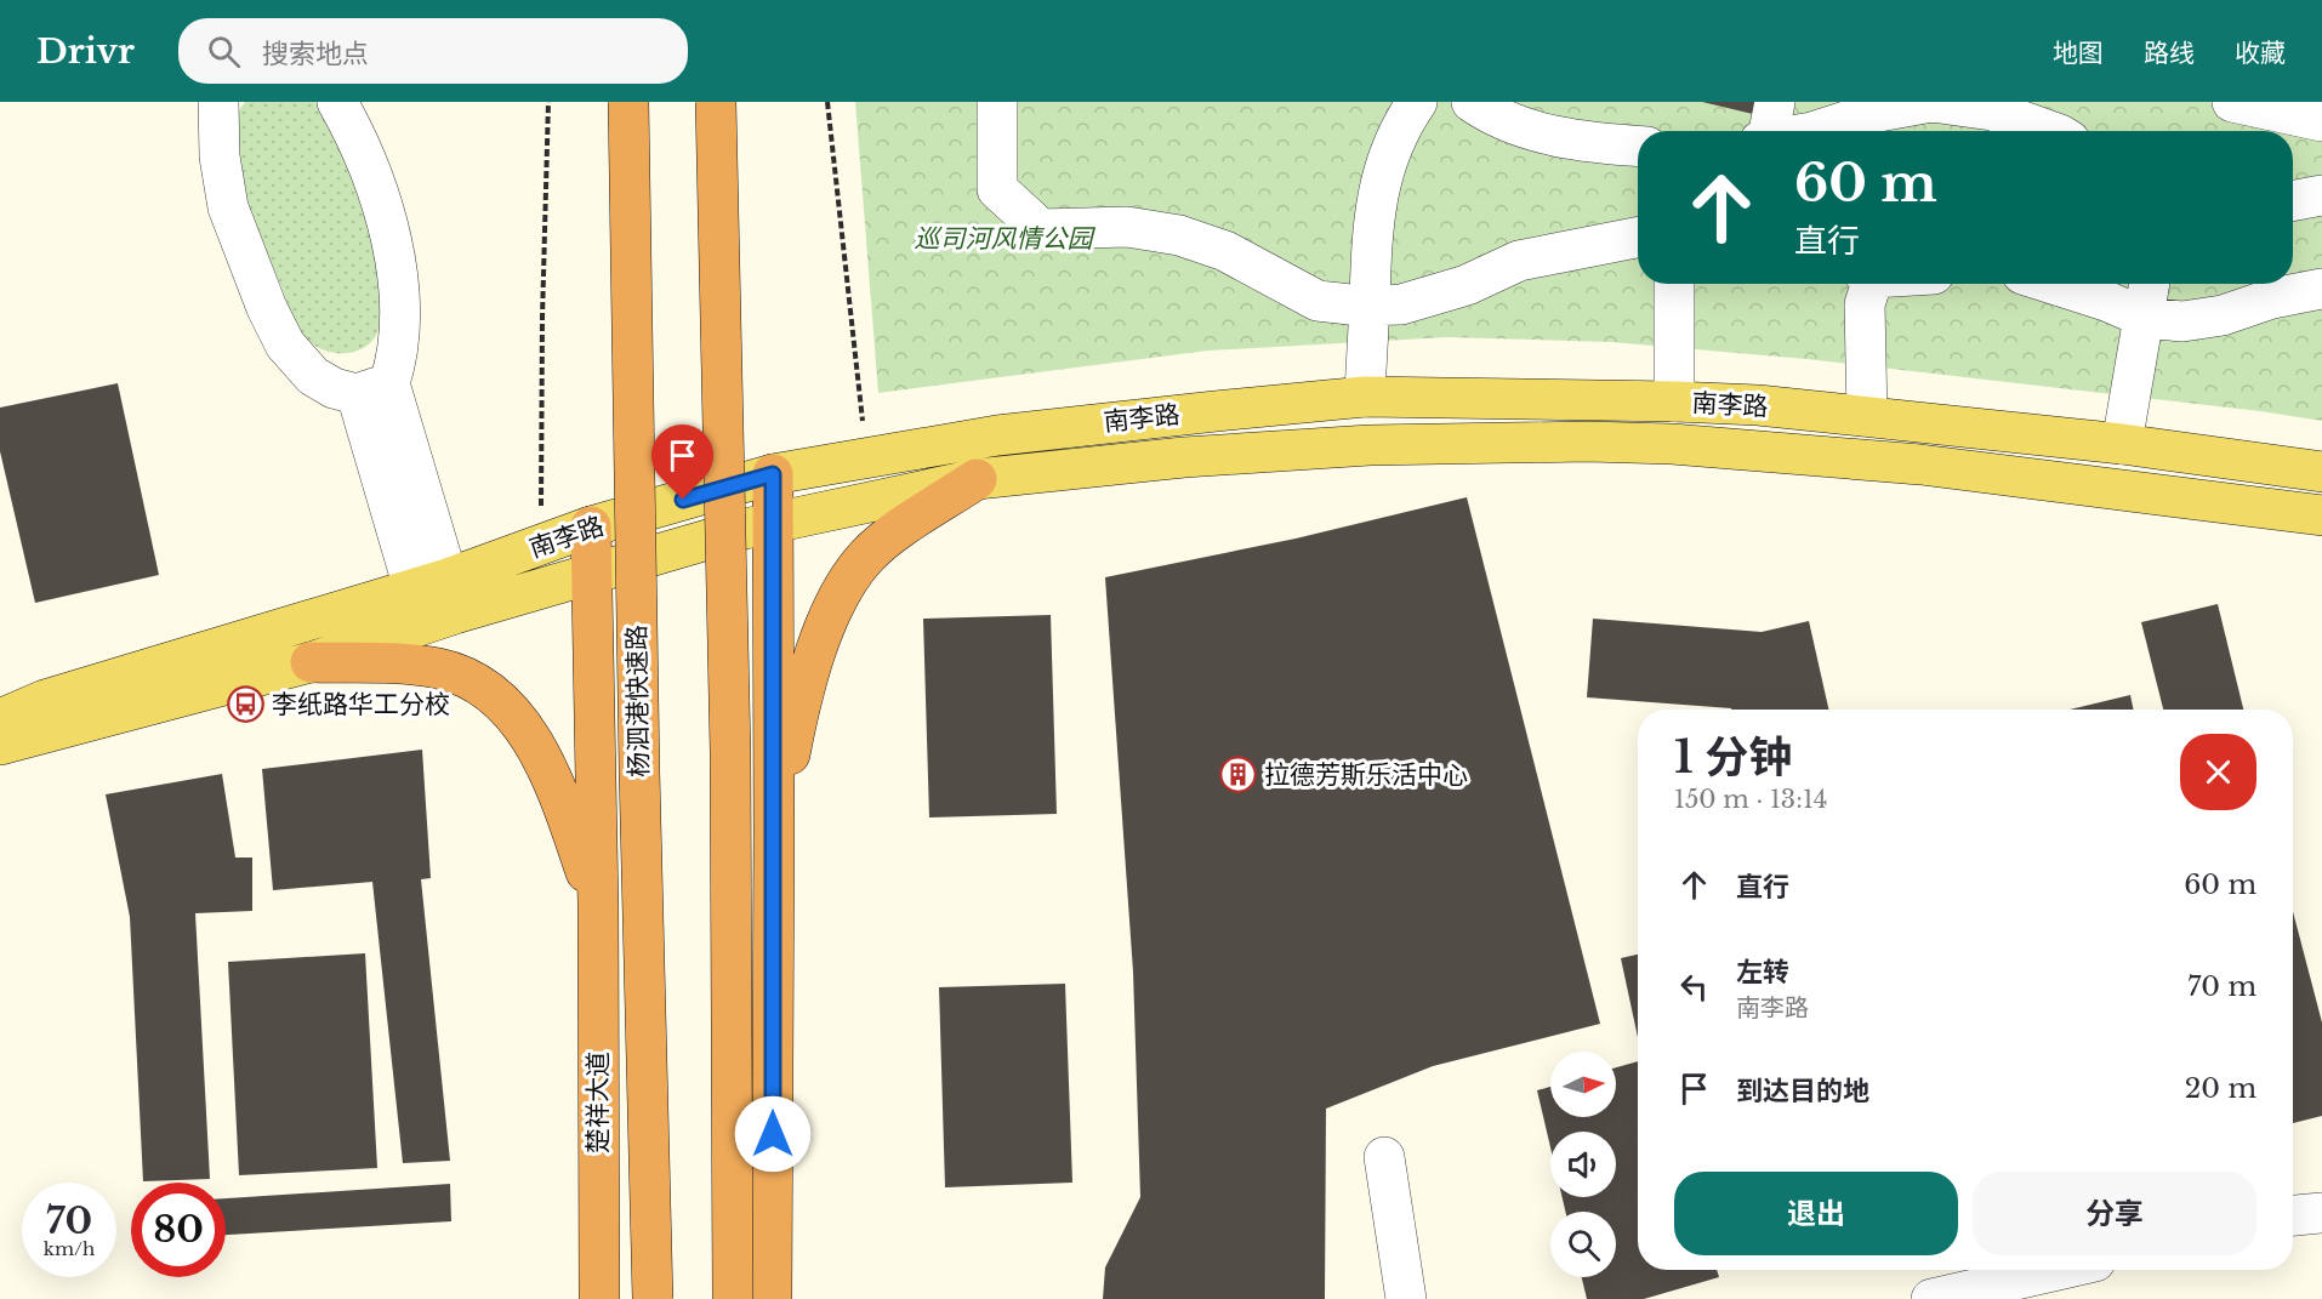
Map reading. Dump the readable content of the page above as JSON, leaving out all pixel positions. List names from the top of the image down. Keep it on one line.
{"streets":{"highway":["杨泗港快速路","楚祥大道"],"main road":["南李路"]},"crossings":[["南李路","楚祥大道"]],"parks":["巡司河风情公园"],"places":{"bus stop":["李纸路华工分校"],"building":["拉德芳斯乐活中心"]},"north":"right","page":{"header":"Drivr","search":"搜索地点","nav":["地图","路线","收藏"],"turn":["60 m","直行"],"heading":["1 分钟","150 m · 13:14"],"list":[{"name":"直行","value":"60 m"},{"name":"左转","note":"南李路","value":"70 m"},{"name":"到达目的地","value":"20 m"}],"buttons":["退出","分享"],"speed":"70 km/h","limit":"80"}}
